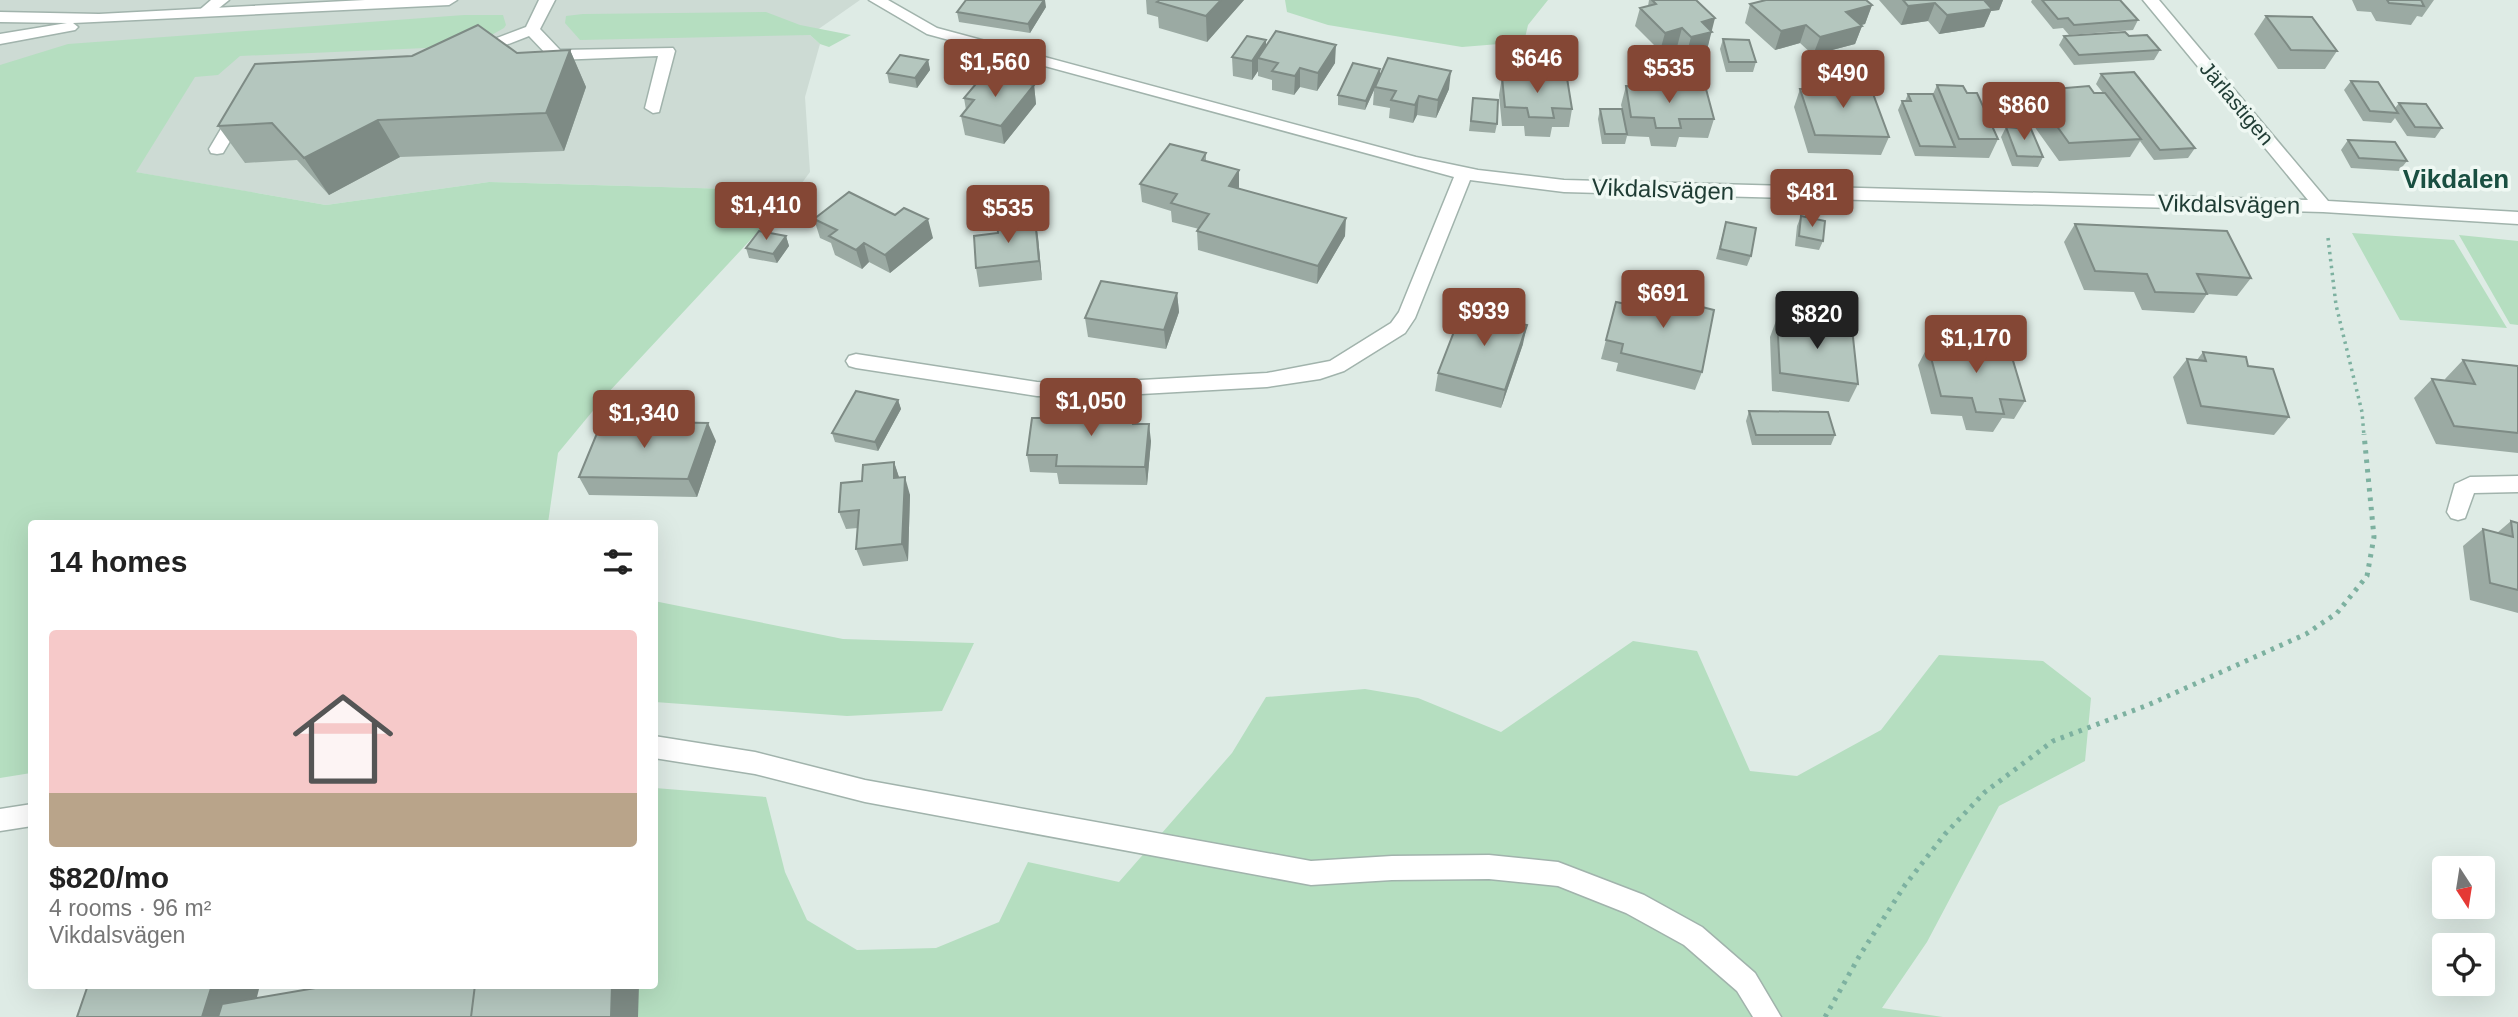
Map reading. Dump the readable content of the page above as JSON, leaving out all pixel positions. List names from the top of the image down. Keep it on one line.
{"streets":{"street":["Järlastigen","Vikdalsvägen"]},"crossings":[["Järlastigen","Vikdalsvägen"]],"districts":["Vikdalen"],"north":"bottom","page":{"price":["$646","$1,560","$535","$490","$860","$481","$1,410","$535","$691","$939","$820","$1,170","$1,050","$1,340"],"heading":"14 homes","list":[{"name":"$820/mo","note":"4 rooms · 96 m² · Vikdalsvägen"}]}}
